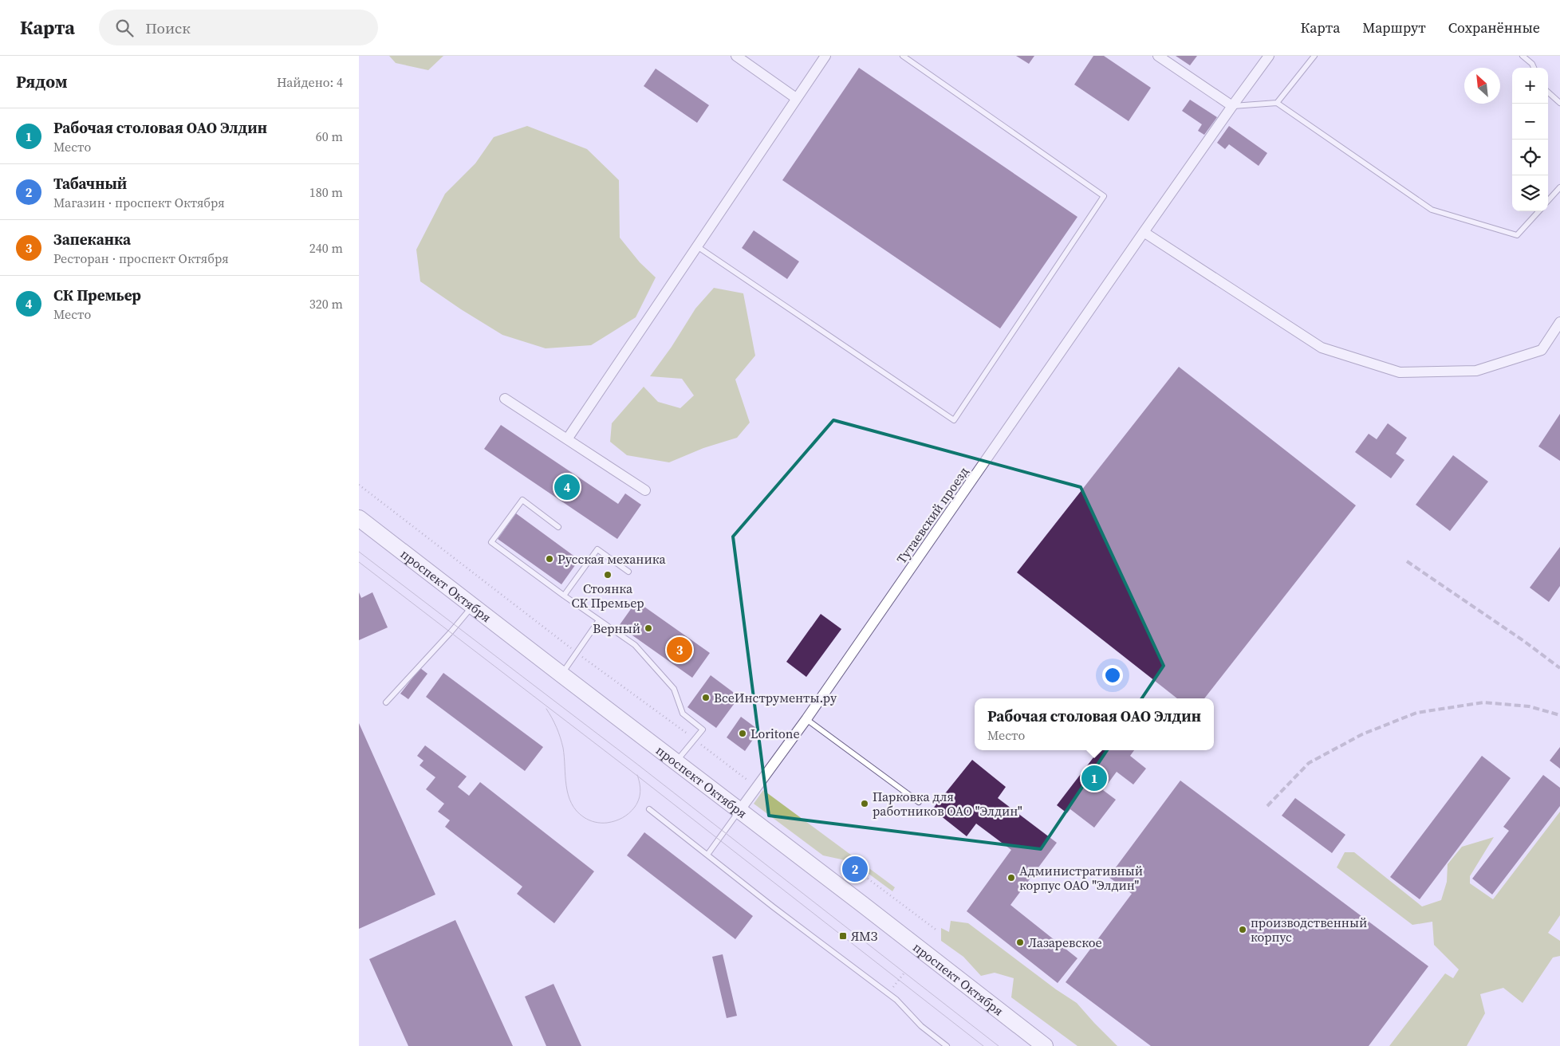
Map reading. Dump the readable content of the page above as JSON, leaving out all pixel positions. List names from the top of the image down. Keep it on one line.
{"streets":{"main road":["проспект Октября"],"street":["Тутаевский проезд"]},"crossings":[["Тутаевский проезд","проспект Октября"]],"places":{"other":["Русская механика","Стоянка СК Премьер","Верный","ВсеИнструменты.ру","Loritone","Парковка для работников ОАО \"Элдин\"","Административный корпус ОАО \"Элдин\"","производственный корпус","Лазаревское"],"transit":["ЯМЗ"]},"north":"top left","page":{"header":"Карта","search":"Поиск","nav":["Карта","Маршрут","Сохранённые"],"heading":["Рядом","Найдено: 4"],"map_buttons":["+","−"],"list":[{"mark":"1","name":"Рабочая столовая ОАО Элдин","note":"Место","value":"60 m"},{"mark":"2","name":"Табачный","note":"Магазин · проспект Октября","value":"180 m"},{"mark":"3","name":"Запеканка","note":"Ресторан · проспект Октября","value":"240 m"},{"mark":"4","name":"СК Премьер","note":"Место","value":"320 m"}],"pins":["4","3","1","2"],"popup":["Рабочая столовая ОАО Элдин","Место"]}}
